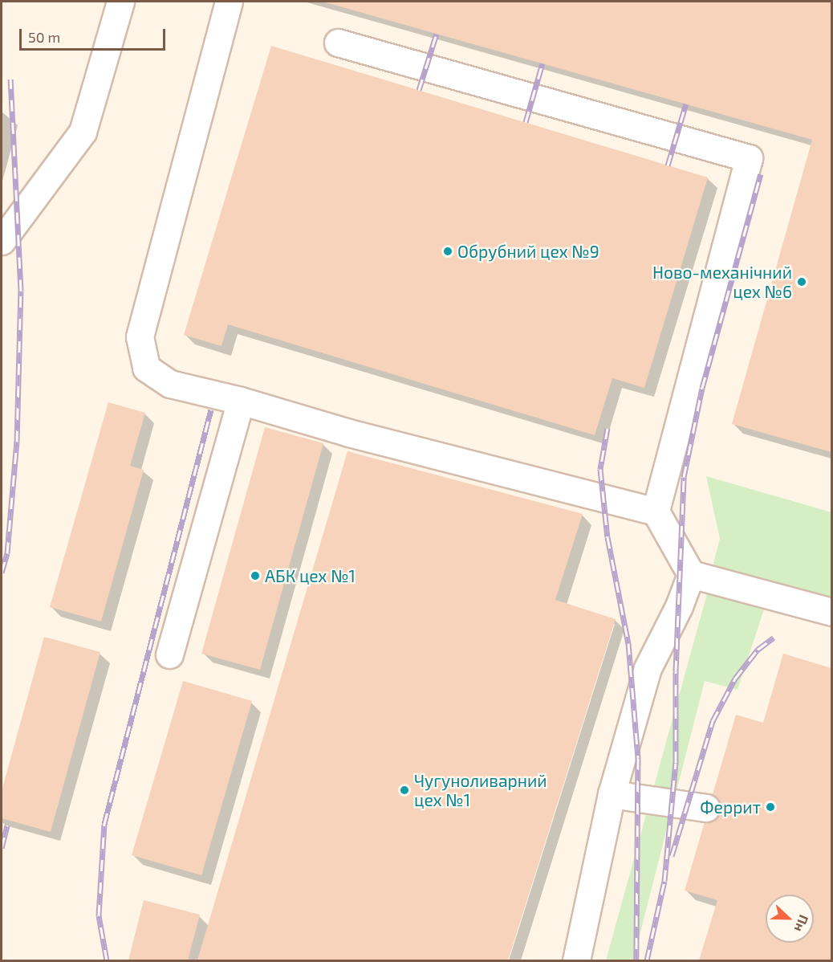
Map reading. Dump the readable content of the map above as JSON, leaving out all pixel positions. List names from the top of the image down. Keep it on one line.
{"places":["Обрубний цех №9","Ново-механічний цех №6","АБК цех №1","Чугуноливарний цех №1","Феррит"],"scale_bar":"50 m","north":"right"}
